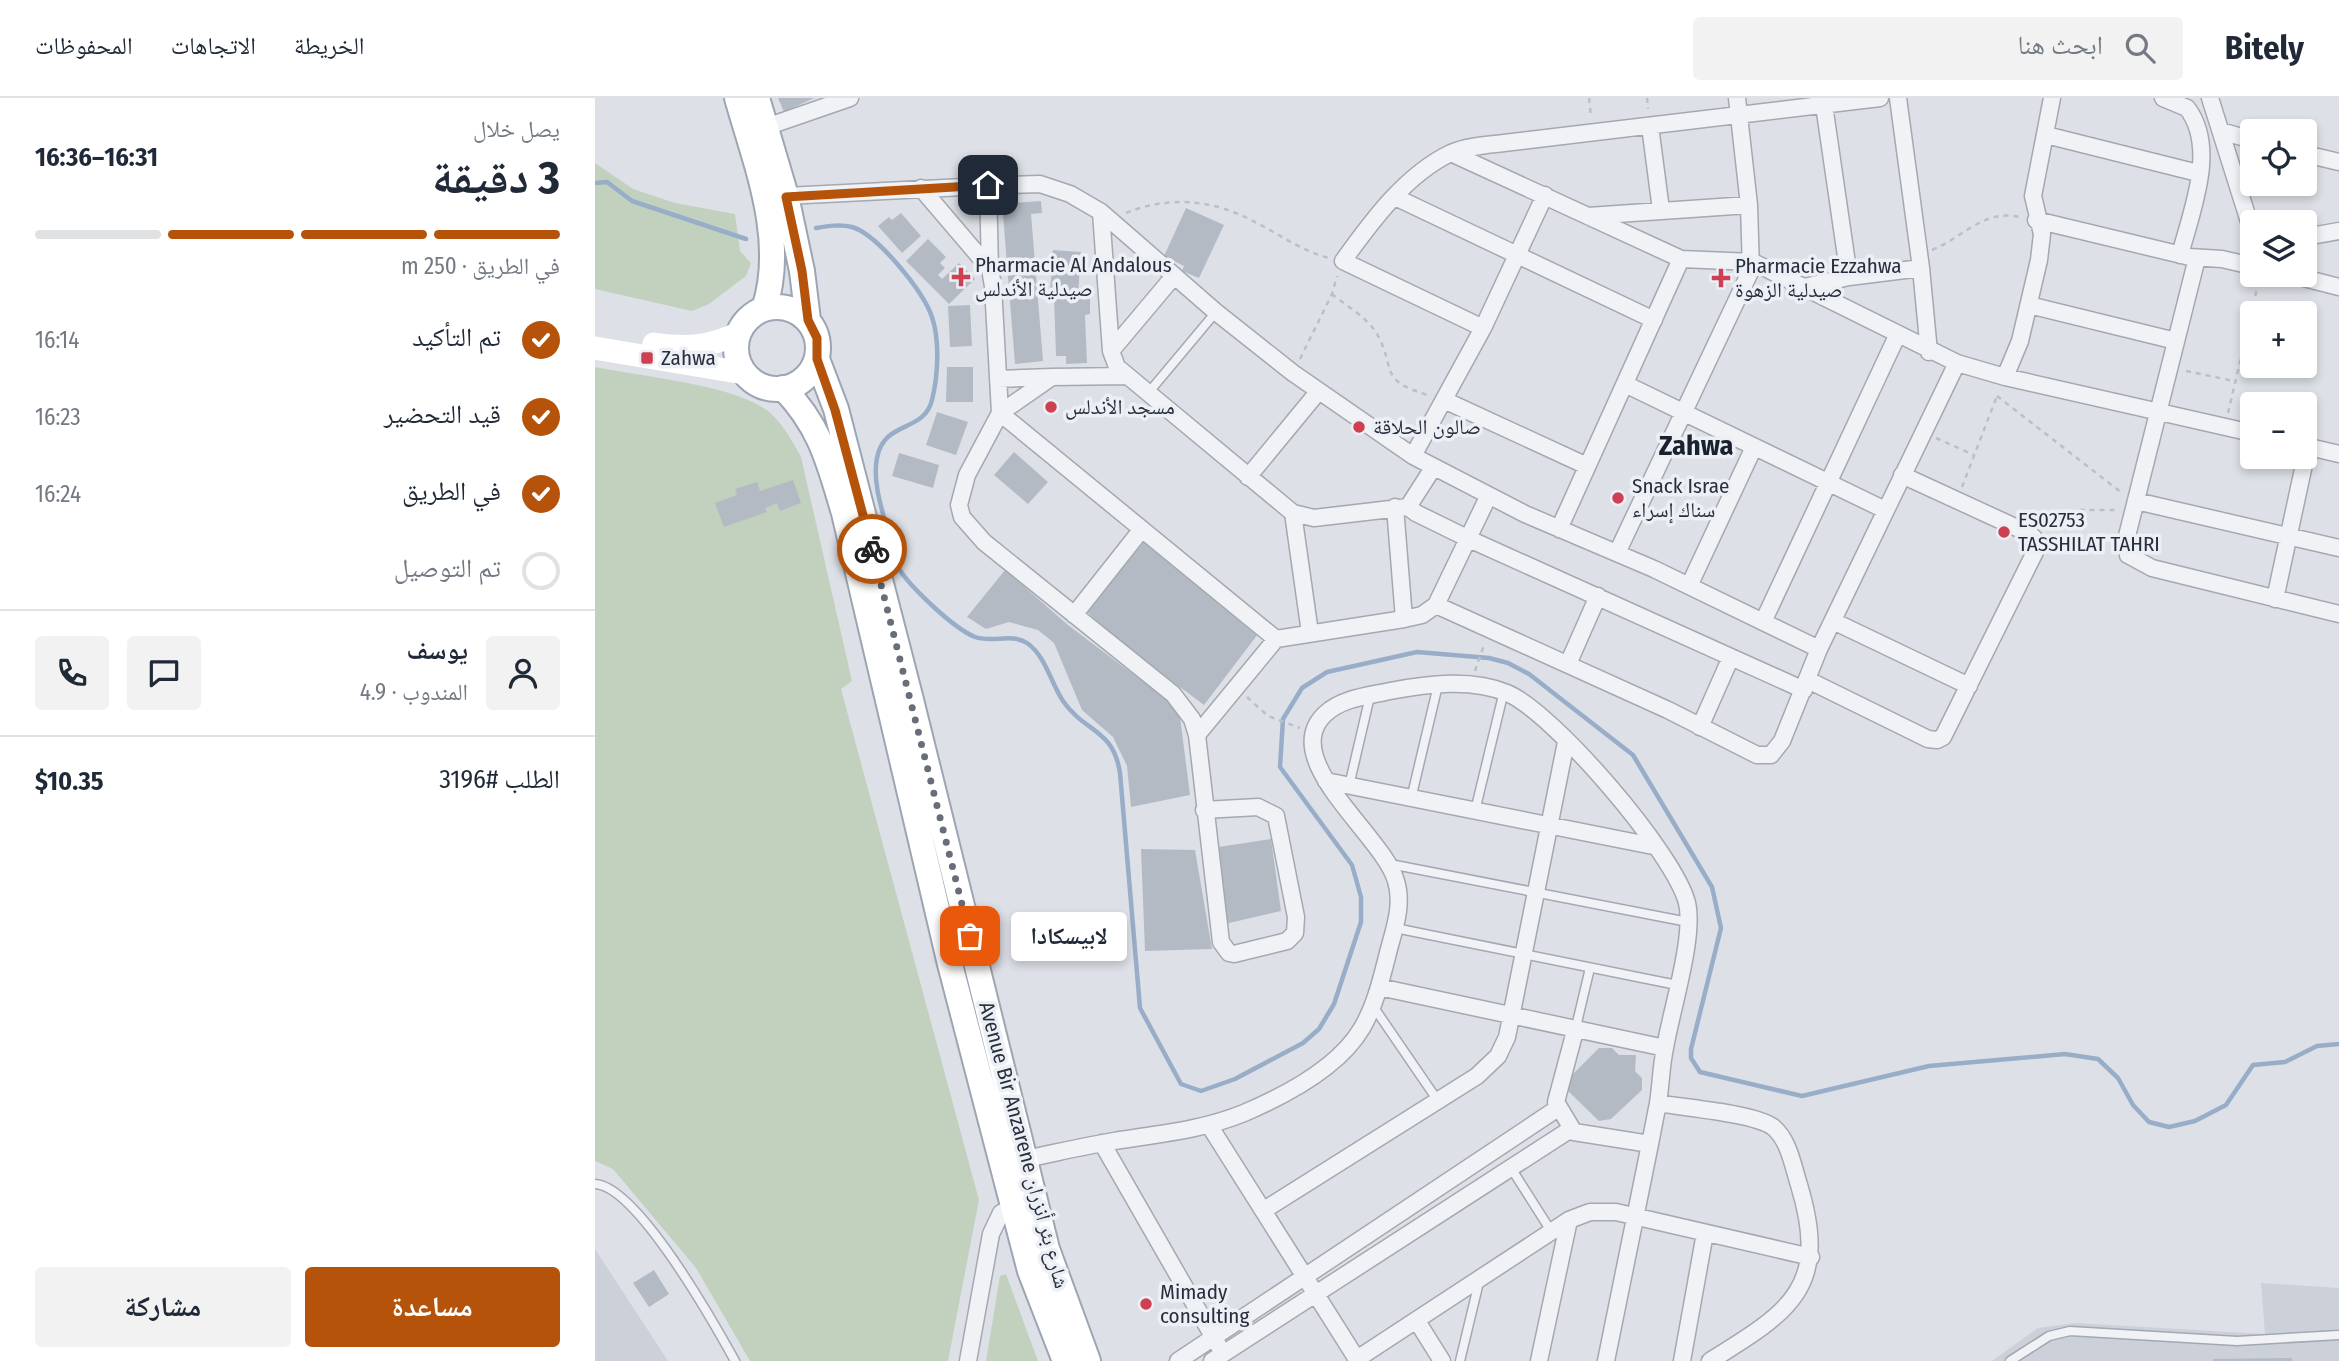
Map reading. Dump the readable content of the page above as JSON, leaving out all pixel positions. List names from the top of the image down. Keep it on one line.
{"streets":{"main road":["Avenue Bir Anzarene شارع بئر أنزران"]},"districts":["Zahwa"],"places":{"health":["Pharmacie Al Andalous صيدلية الأندلس","Pharmacie Ezzahwa صيدلية الزهوة"],"transit":["Zahwa"],"other":["مسجد الأندلس","صالون الحلاقة","Snack Israe سناك إسراء","ES02753 TASSHILAT TAHRI","لابيسكادا","Mimady consulting"]},"page":{"header":"Bitely","search":"ابحث هنا","nav":["الخريطة","الاتجاهات","المحفوظات"],"heading":["3 دقيقة","يصل خلال","16:31–16:36"],"panel":["يوسف","المندوب · 4.9","الطلب #3196","$10.35"],"map_buttons":["+","−"],"bar":"في الطريق · 250 m","list":[["تم التأكيد","16:14"],["قيد التحضير","16:23"],["في الطريق","16:24"],"تم التوصيل"],"bubble":"لابيسكادا","buttons":["مساعدة","مشاركة"]}}
